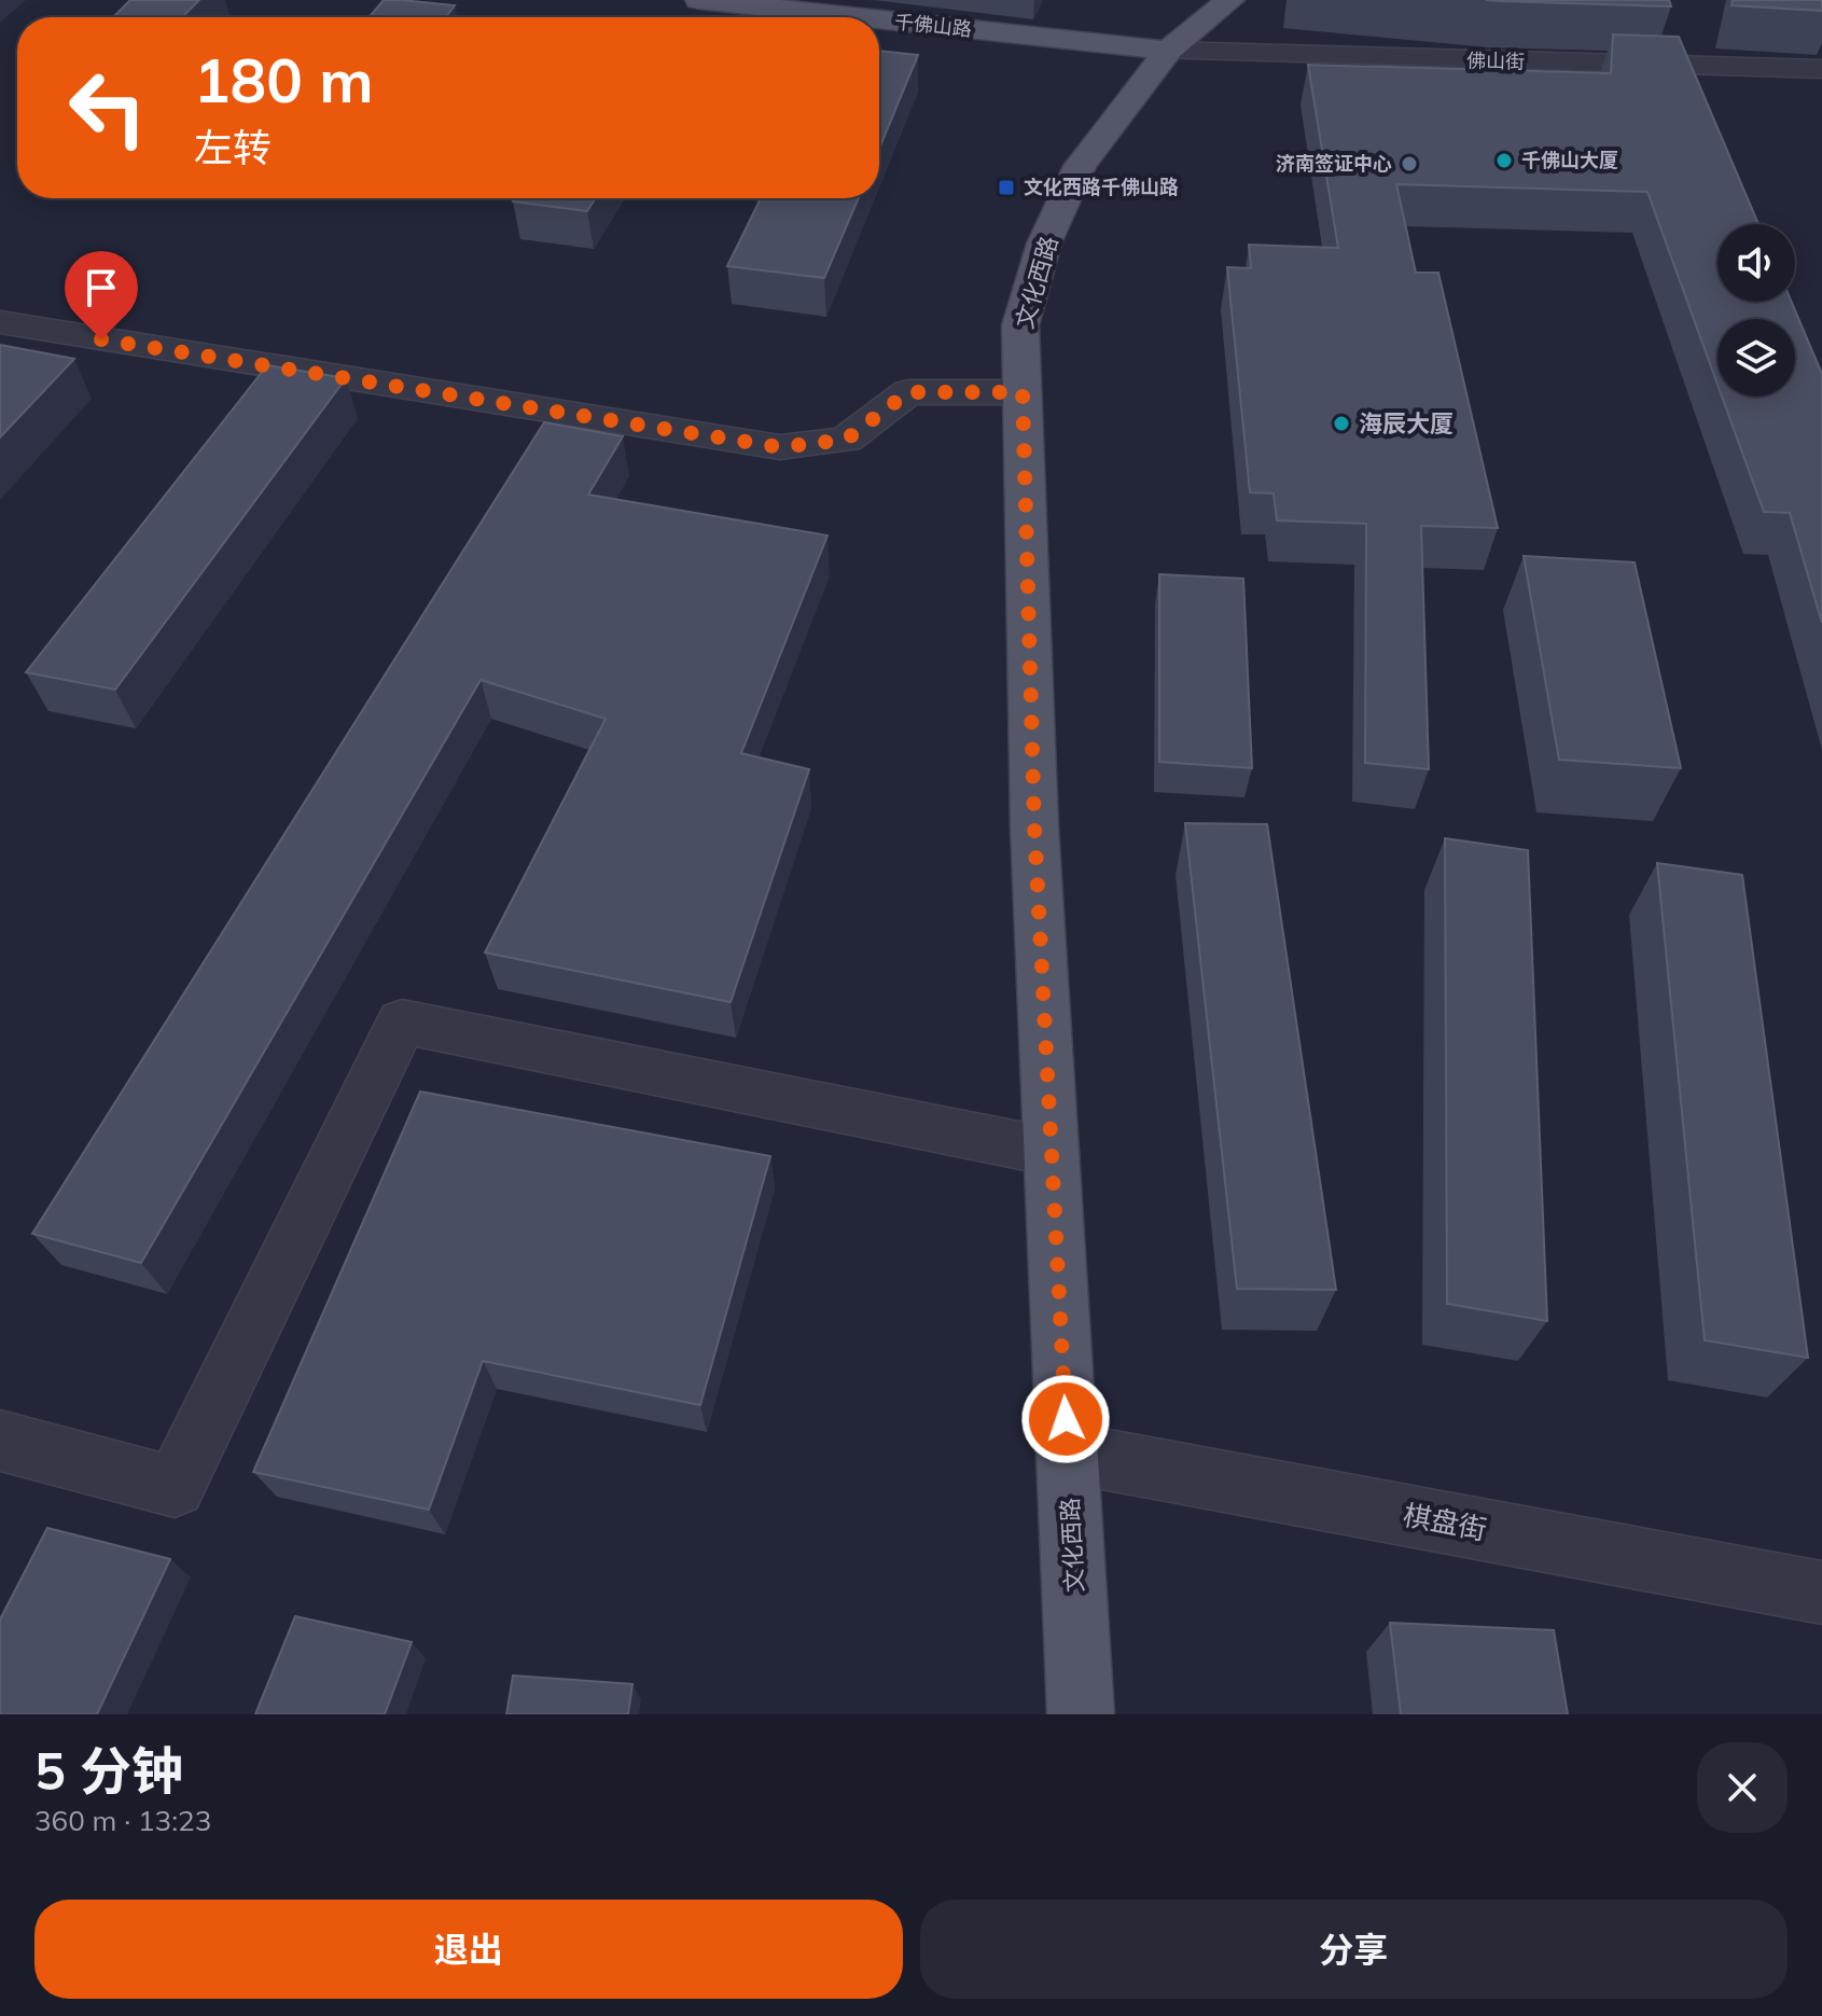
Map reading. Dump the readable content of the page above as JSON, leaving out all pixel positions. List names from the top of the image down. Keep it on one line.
{"streets":{"main road":["千佛山路","文化西路"],"street":["佛山街","棋盘街"]},"crossings":[["千佛山路","佛山街"],["千佛山路","文化西路"],["佛山街","文化西路"],["文化西路","棋盘街"]],"places":{"other":["千佛山大厦","济南签证中心","海辰大厦"],"transit":["文化西路千佛山路"]},"page":{"turn":["180 m","左转"],"heading":["5 分钟","360 m · 13:23"],"buttons":["退出","分享"]}}
